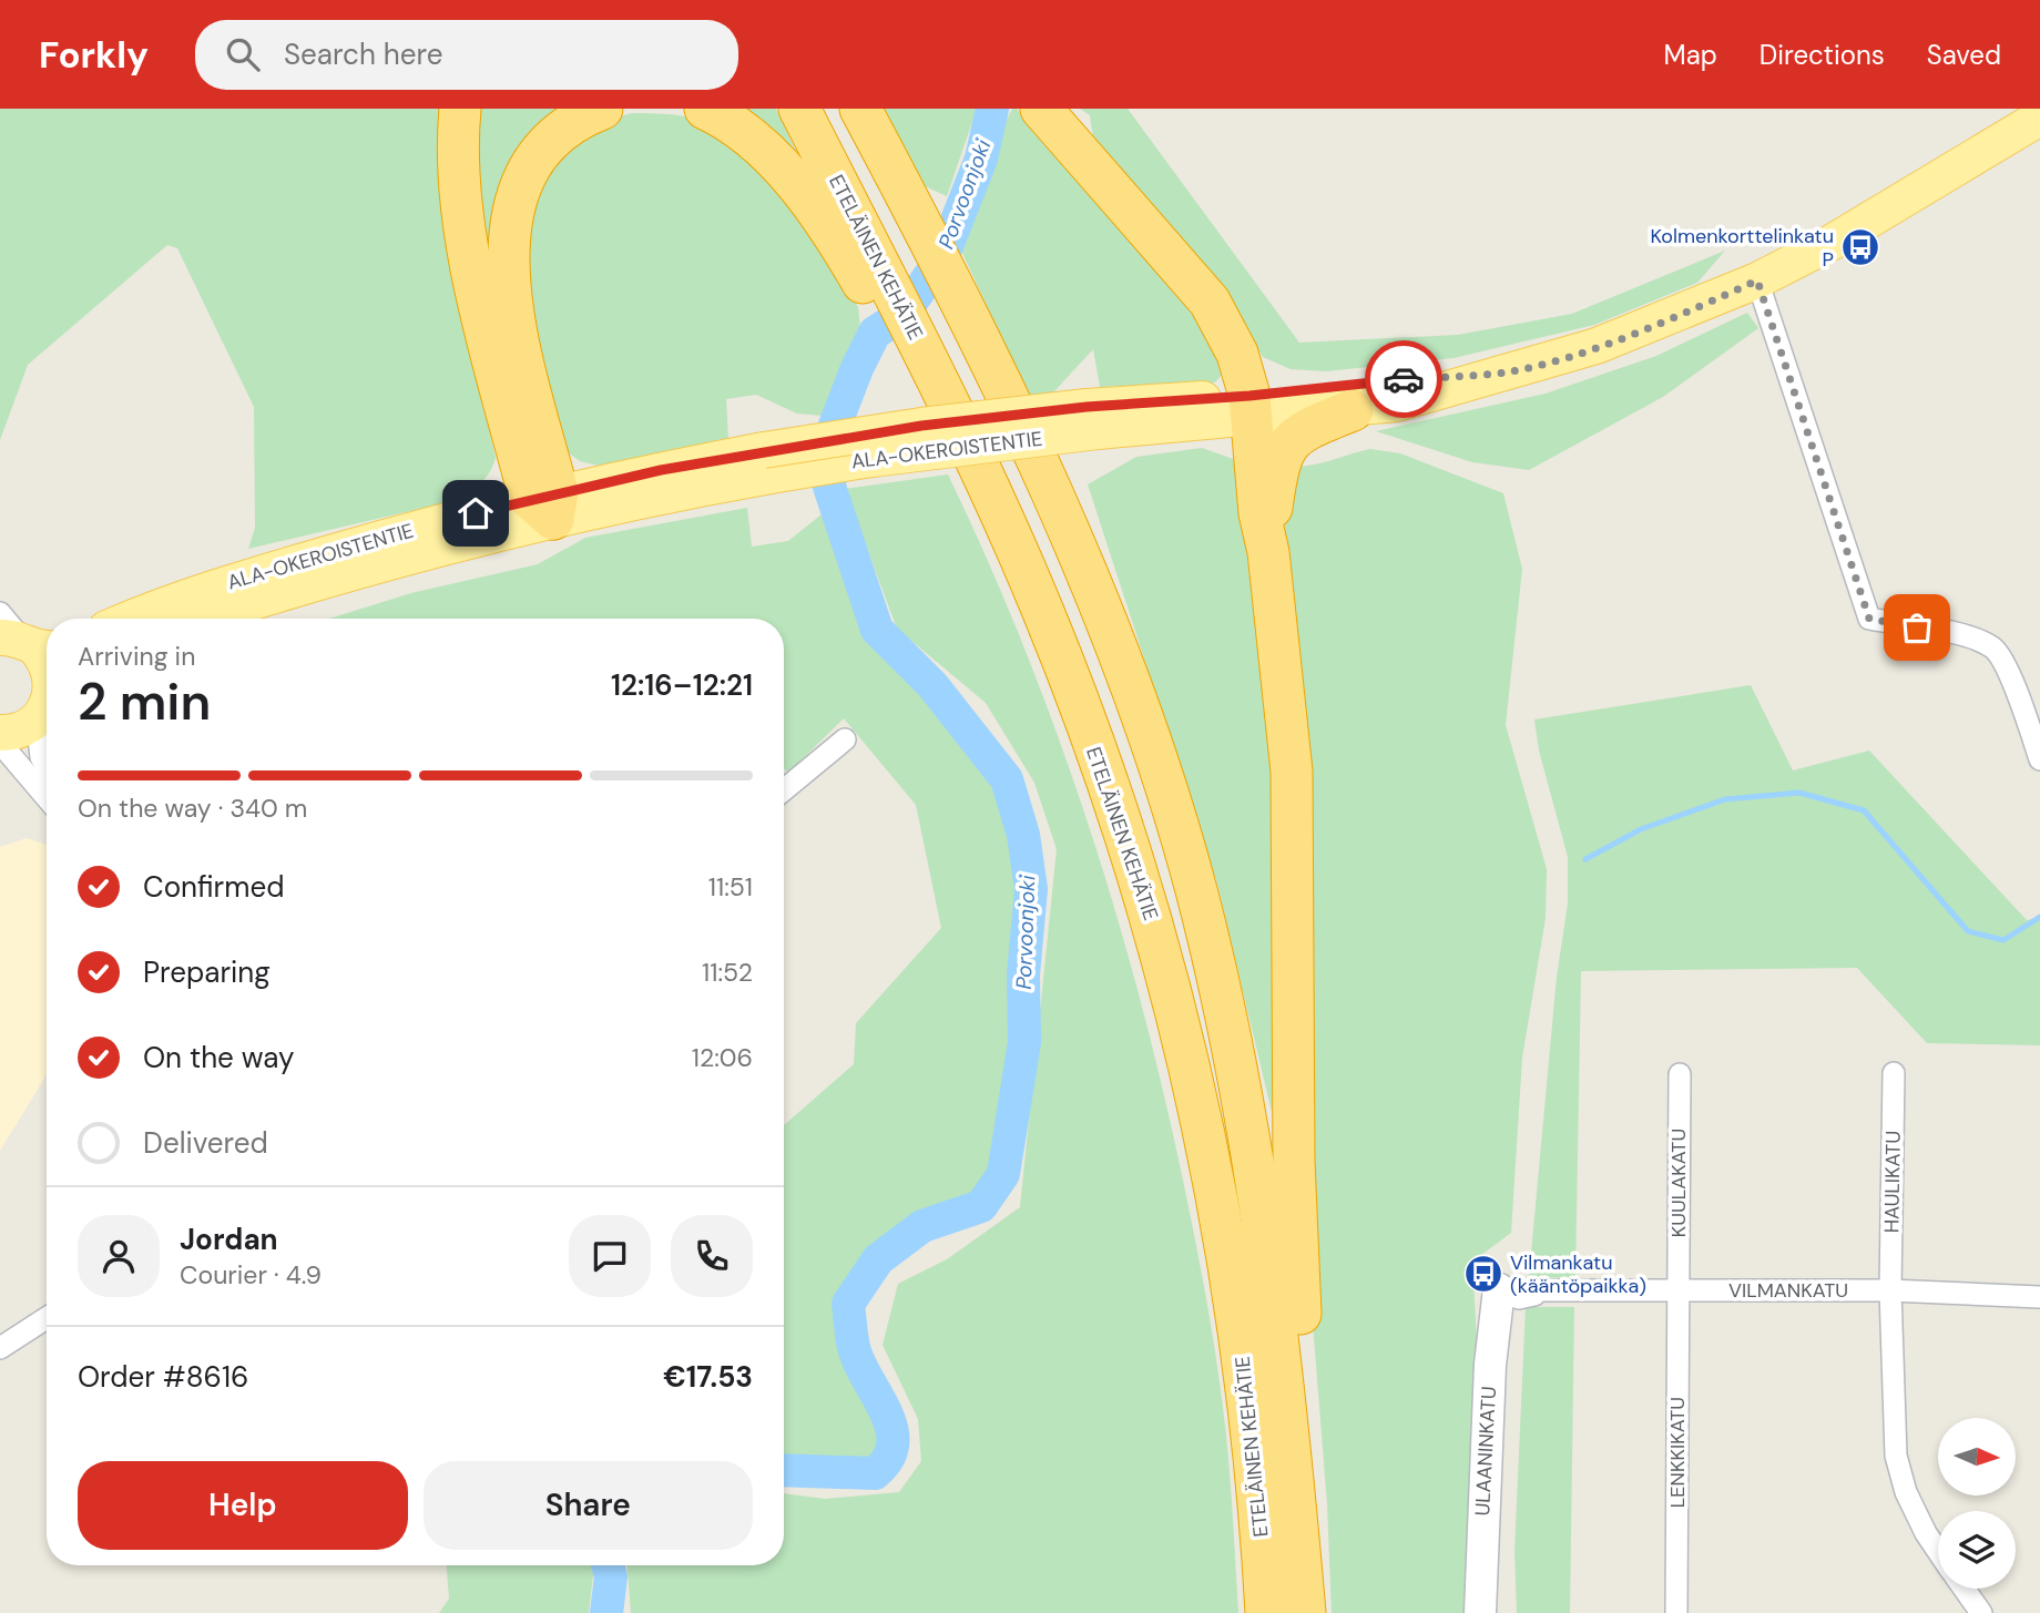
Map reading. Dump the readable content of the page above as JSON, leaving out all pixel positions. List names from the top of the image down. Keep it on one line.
{"streets":{"highway":["ETELÄINEN KEHÄTIE"],"main road":["ALA-OKEROISTENTIE"],"street":["HAULIKATU","KUULAKATU","VILMANKATU","ULAANINKATU","LENKKIKATU"]},"crossings":[["HAULIKATU","VILMANKATU"],["KUULAKATU","VILMANKATU"],["KUULAKATU","LENKKIKATU"],["VILMANKATU","ULAANINKATU"],["VILMANKATU","LENKKIKATU"]],"water":["Porvoonjoki"],"places":{"bus stop":["Kolmenkorttelinkatu P","Vilmankatu (kääntöpaikka)"]},"north":"right","page":{"header":"Forkly","search":"Search here","nav":["Map","Directions","Saved"],"heading":["2 min","Arriving in","12:16–12:21"],"panel":["Jordan","Courier · 4.9","Order #8616","€17.53"],"bar":"On the way · 340 m","list":[["Confirmed","11:51"],["Preparing","11:52"],["On the way","12:06"],"Delivered"],"buttons":["Help","Share"]}}
